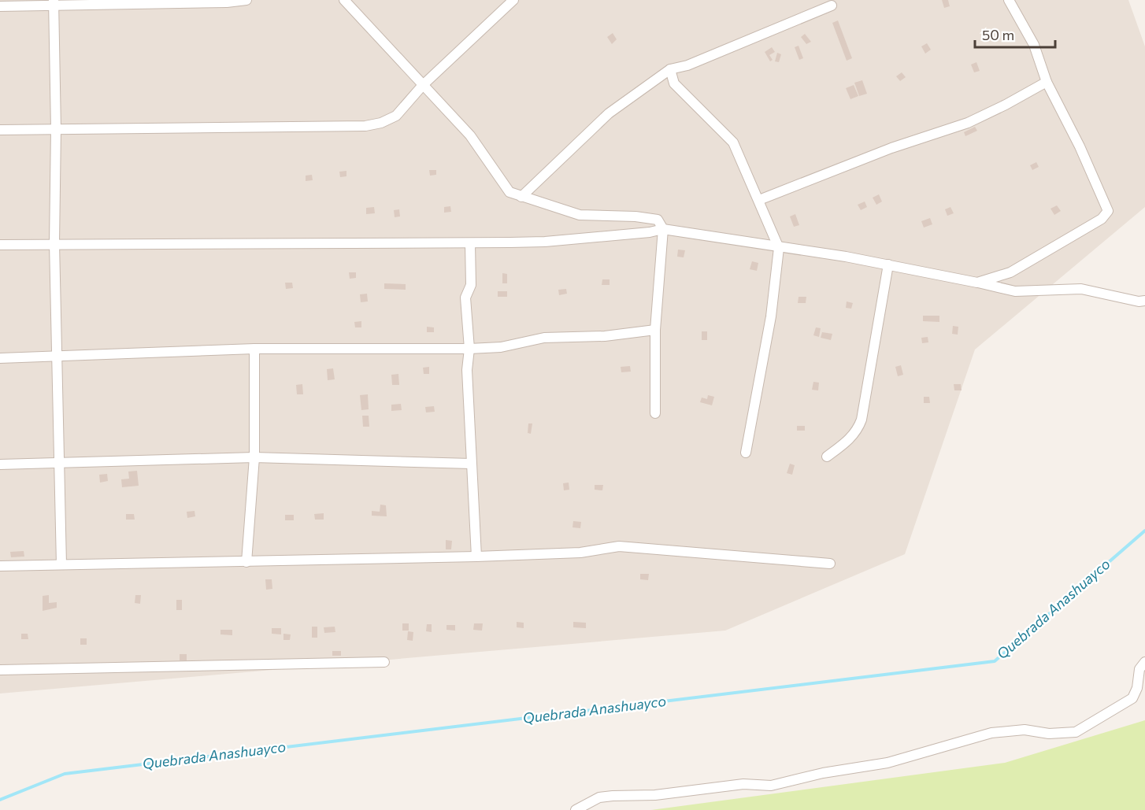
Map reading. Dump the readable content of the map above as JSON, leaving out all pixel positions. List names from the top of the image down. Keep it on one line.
{"water":["Quebrada Anashuayco"],"scale_bar":"50 m"}
